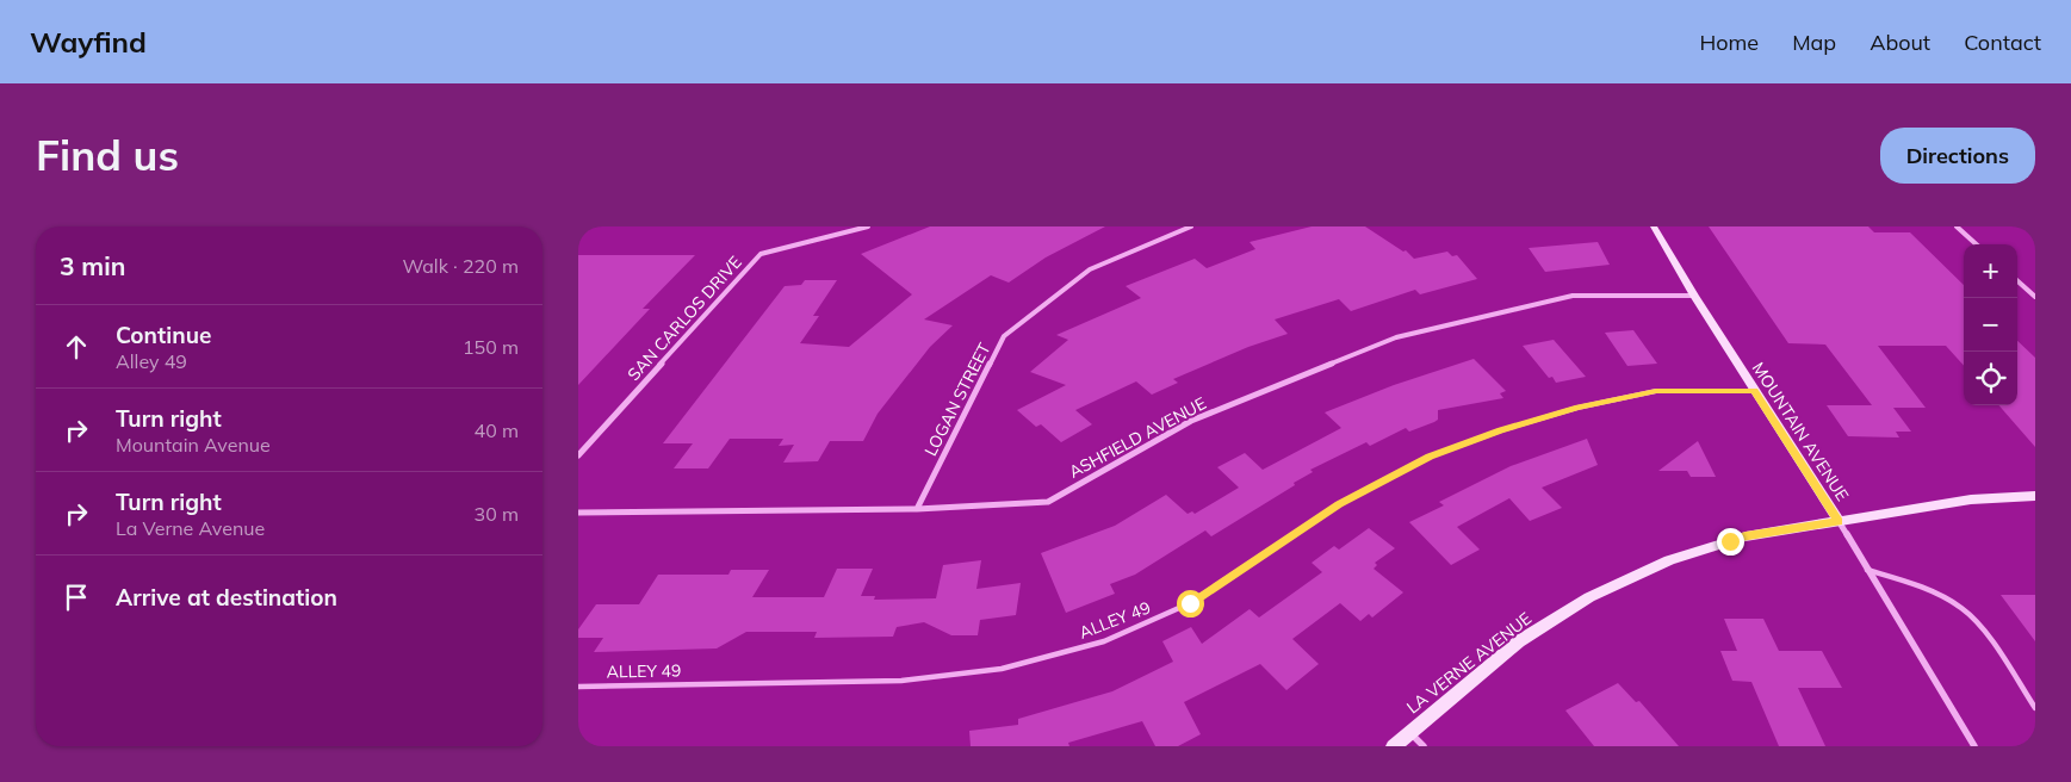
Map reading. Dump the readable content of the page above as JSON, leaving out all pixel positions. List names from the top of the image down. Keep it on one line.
{"streets":{"street":["SAN CARLOS DRIVE","LOGAN STREET","MOUNTAIN AVENUE","ASHFIELD AVENUE","LA VERNE AVENUE"],"lane":["ALLEY 49"]},"crossings":[["LOGAN STREET","ASHFIELD AVENUE"],["MOUNTAIN AVENUE","ASHFIELD AVENUE"],["MOUNTAIN AVENUE","ALLEY 49"],["MOUNTAIN AVENUE","LA VERNE AVENUE"]],"page":{"header":"Wayfind","nav":["Home","Map","About","Contact"],"buttons":"Directions","title":"Find us","heading":["3 min","Walk · 220 m"],"map_buttons":["+","−"],"list":[["Continue","Alley 49","150 m"],["Turn right","Mountain Avenue","40 m"],["Turn right","La Verne Avenue","30 m"],"Arrive at destination"]}}
